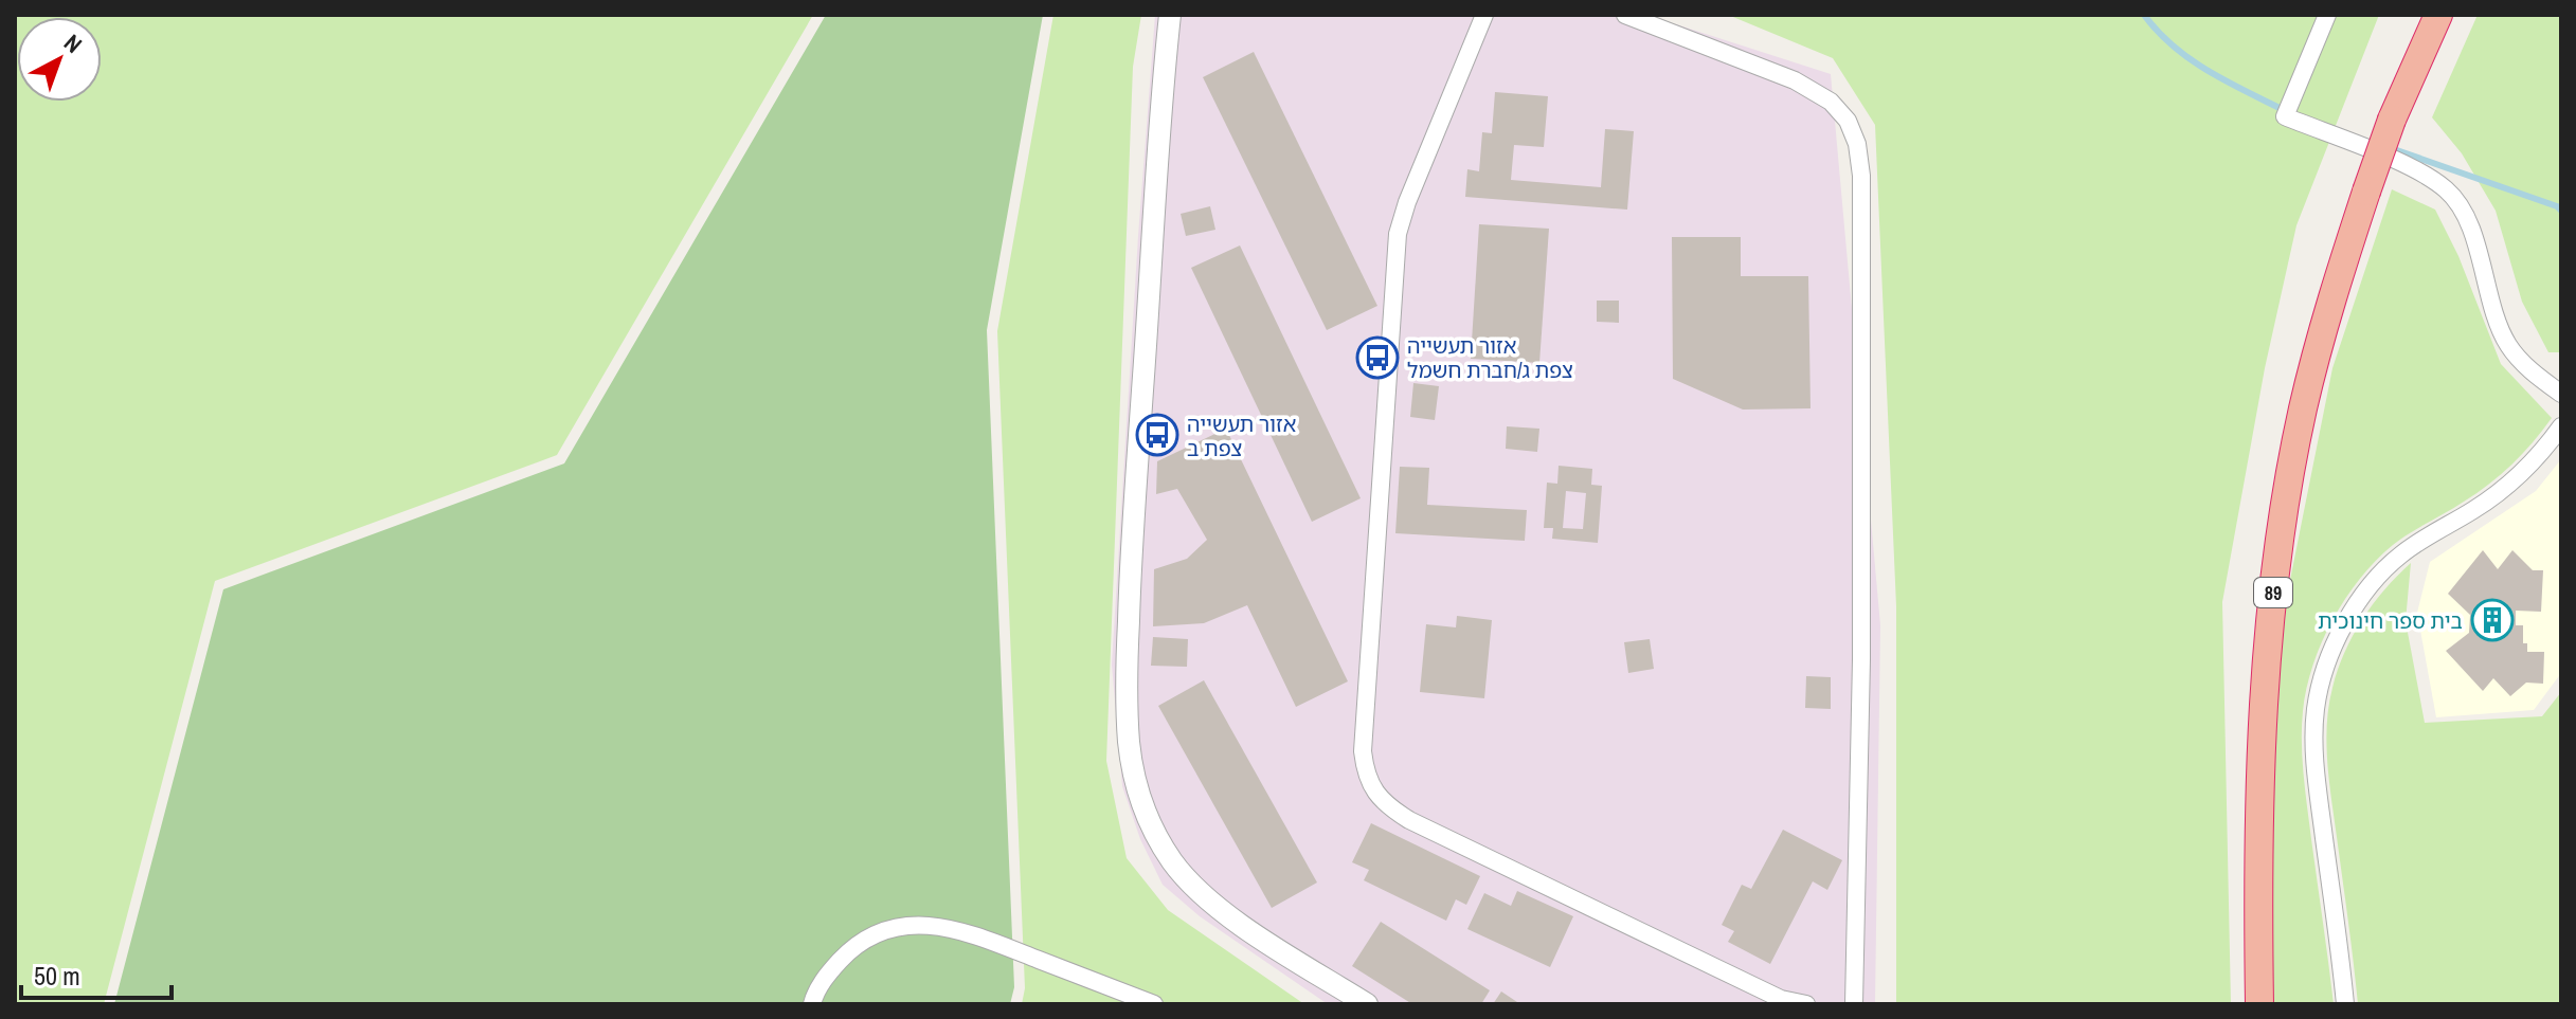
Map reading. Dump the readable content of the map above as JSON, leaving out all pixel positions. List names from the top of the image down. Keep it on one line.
{"streets":{"highway":["89"]},"places":{"bus stop":["אזור תעשייה צפת ג/חברת חשמל","אזור תעשייה צפת ב"],"building":["בית ספר חינוכית"]},"scale_bar":"50 m","north":"top right"}
